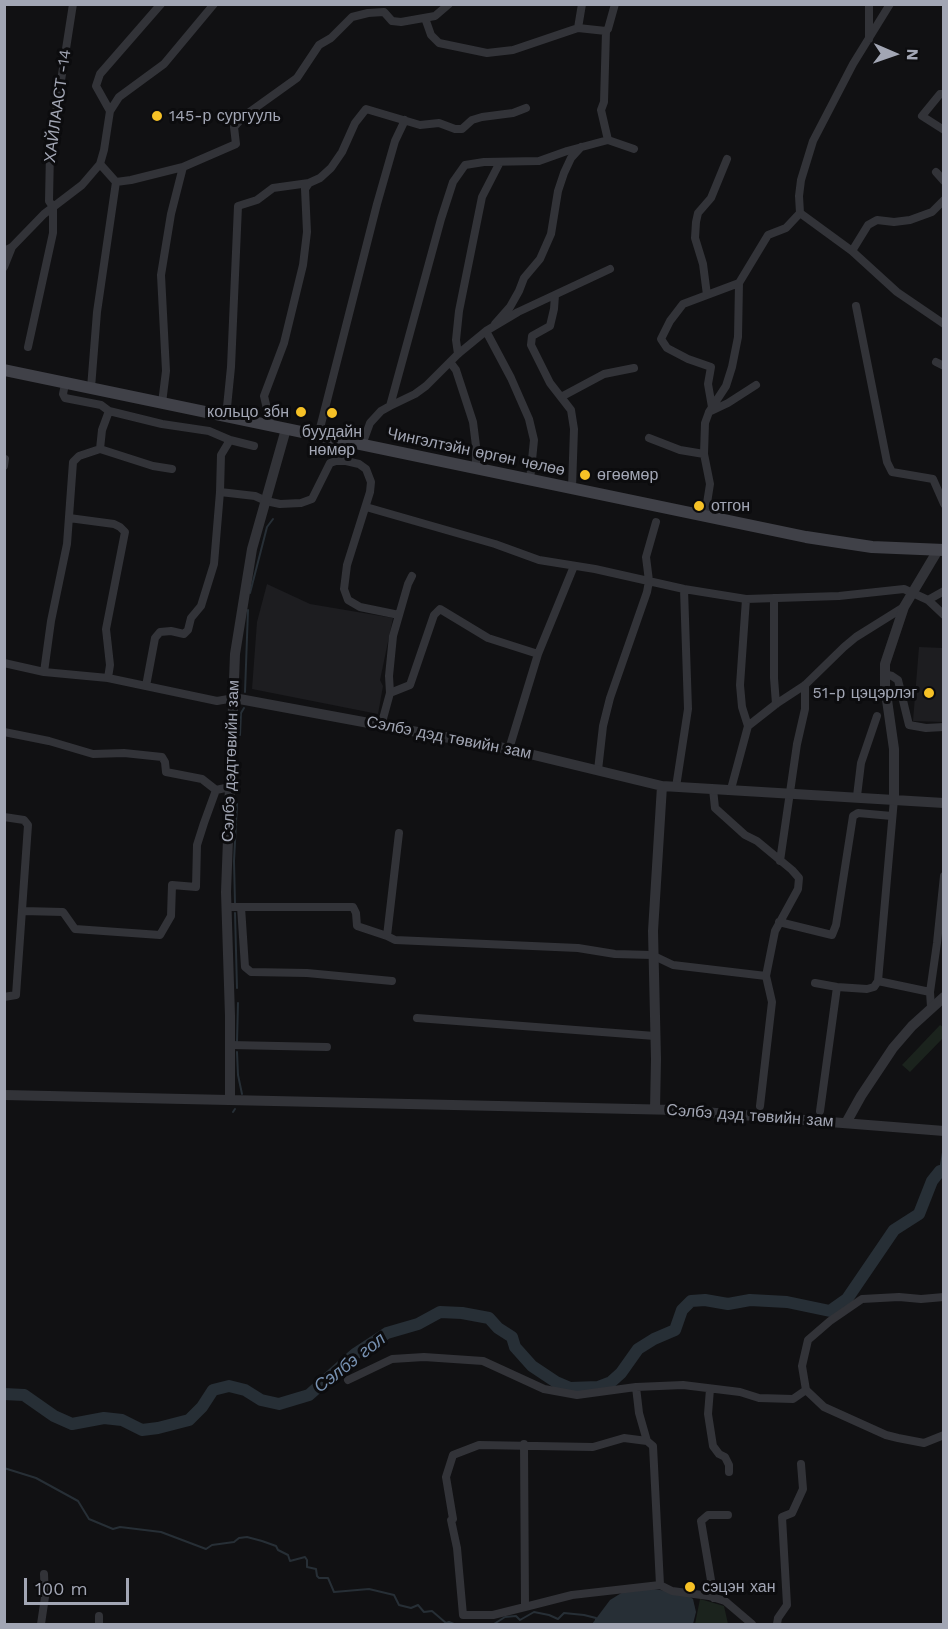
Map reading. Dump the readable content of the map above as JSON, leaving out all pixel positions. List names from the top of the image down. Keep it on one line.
{"streets":{"main road":["Чингэлтэйн өргөн чөлөө"],"street":["ХАЙЛААСТ -14","Сэлбэ дэд төвийн зам","Сэлбэ дэдтөвийн зам"]},"crossings":[["Чингэлтэйн өргөн чөлөө","Сэлбэ дэдтөвийн зам"],["Сэлбэ дэд төвийн зам","Сэлбэ дэдтөвийн зам"]],"water":["Сэлбэ гол"],"places":["145-р сургууль","кольцо збн","буудайн нөмөр","өгөөмөр","отгон","51-р цэцэрлэг","сэцэн хан"],"scale_bar":"100 m","north":"right"}
